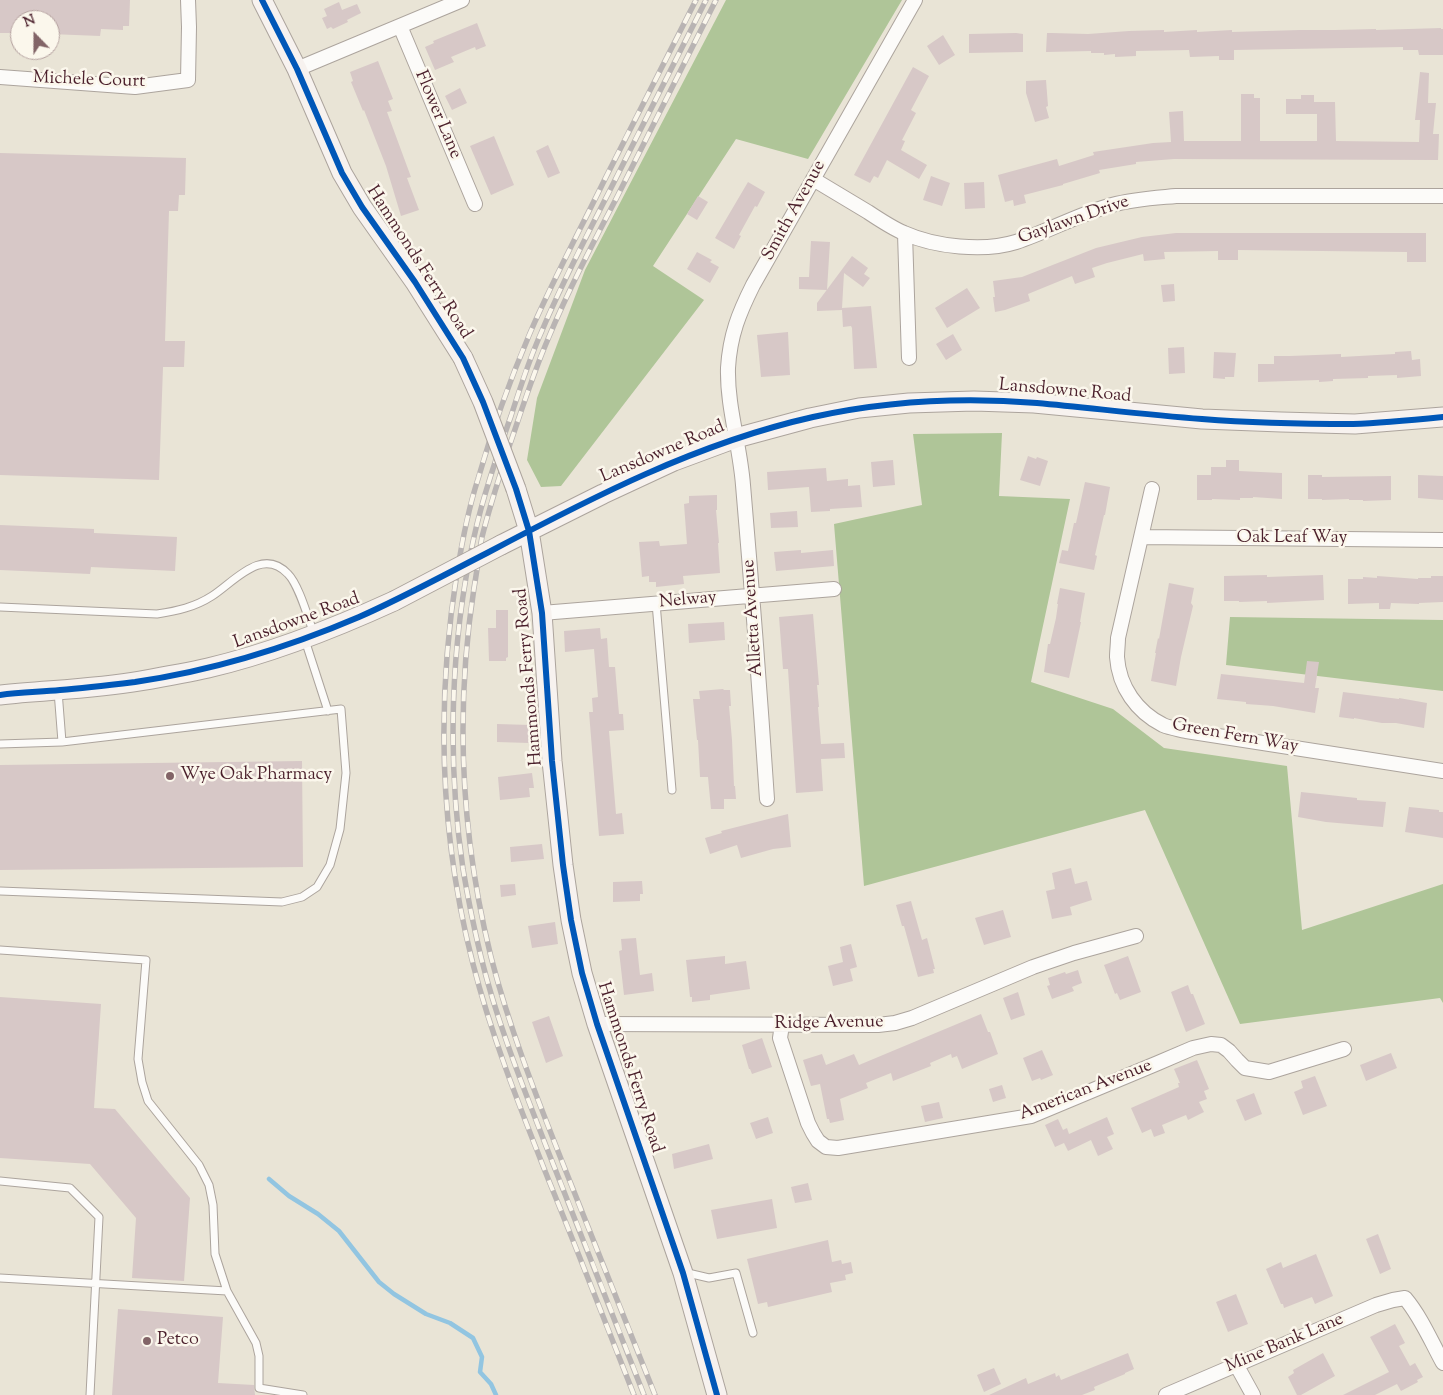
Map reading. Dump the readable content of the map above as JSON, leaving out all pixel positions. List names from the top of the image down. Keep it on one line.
{"streets":{"street":["Michele Court","Flower Lane","Smith Avenue","Gaylawn Drive","Hammonds Ferry Road","Lansdowne Road","Oak Leaf Way","Nelway","Alletta Avenue","Green Fern Way","Ridge Avenue","American Avenue","Mine Bank Lane"]},"crossings":[["Smith Avenue","Gaylawn Drive"],["Smith Avenue","Lansdowne Road"],["Smith Avenue","Alletta Avenue"],["Hammonds Ferry Road","Lansdowne Road"],["Hammonds Ferry Road","Nelway"],["Hammonds Ferry Road","Ridge Avenue"],["Lansdowne Road","Alletta Avenue"],["Oak Leaf Way","Green Fern Way"],["Nelway","Alletta Avenue"],["Ridge Avenue","American Avenue"]],"places":["Wye Oak Pharmacy","Petco"],"north":"top"}
